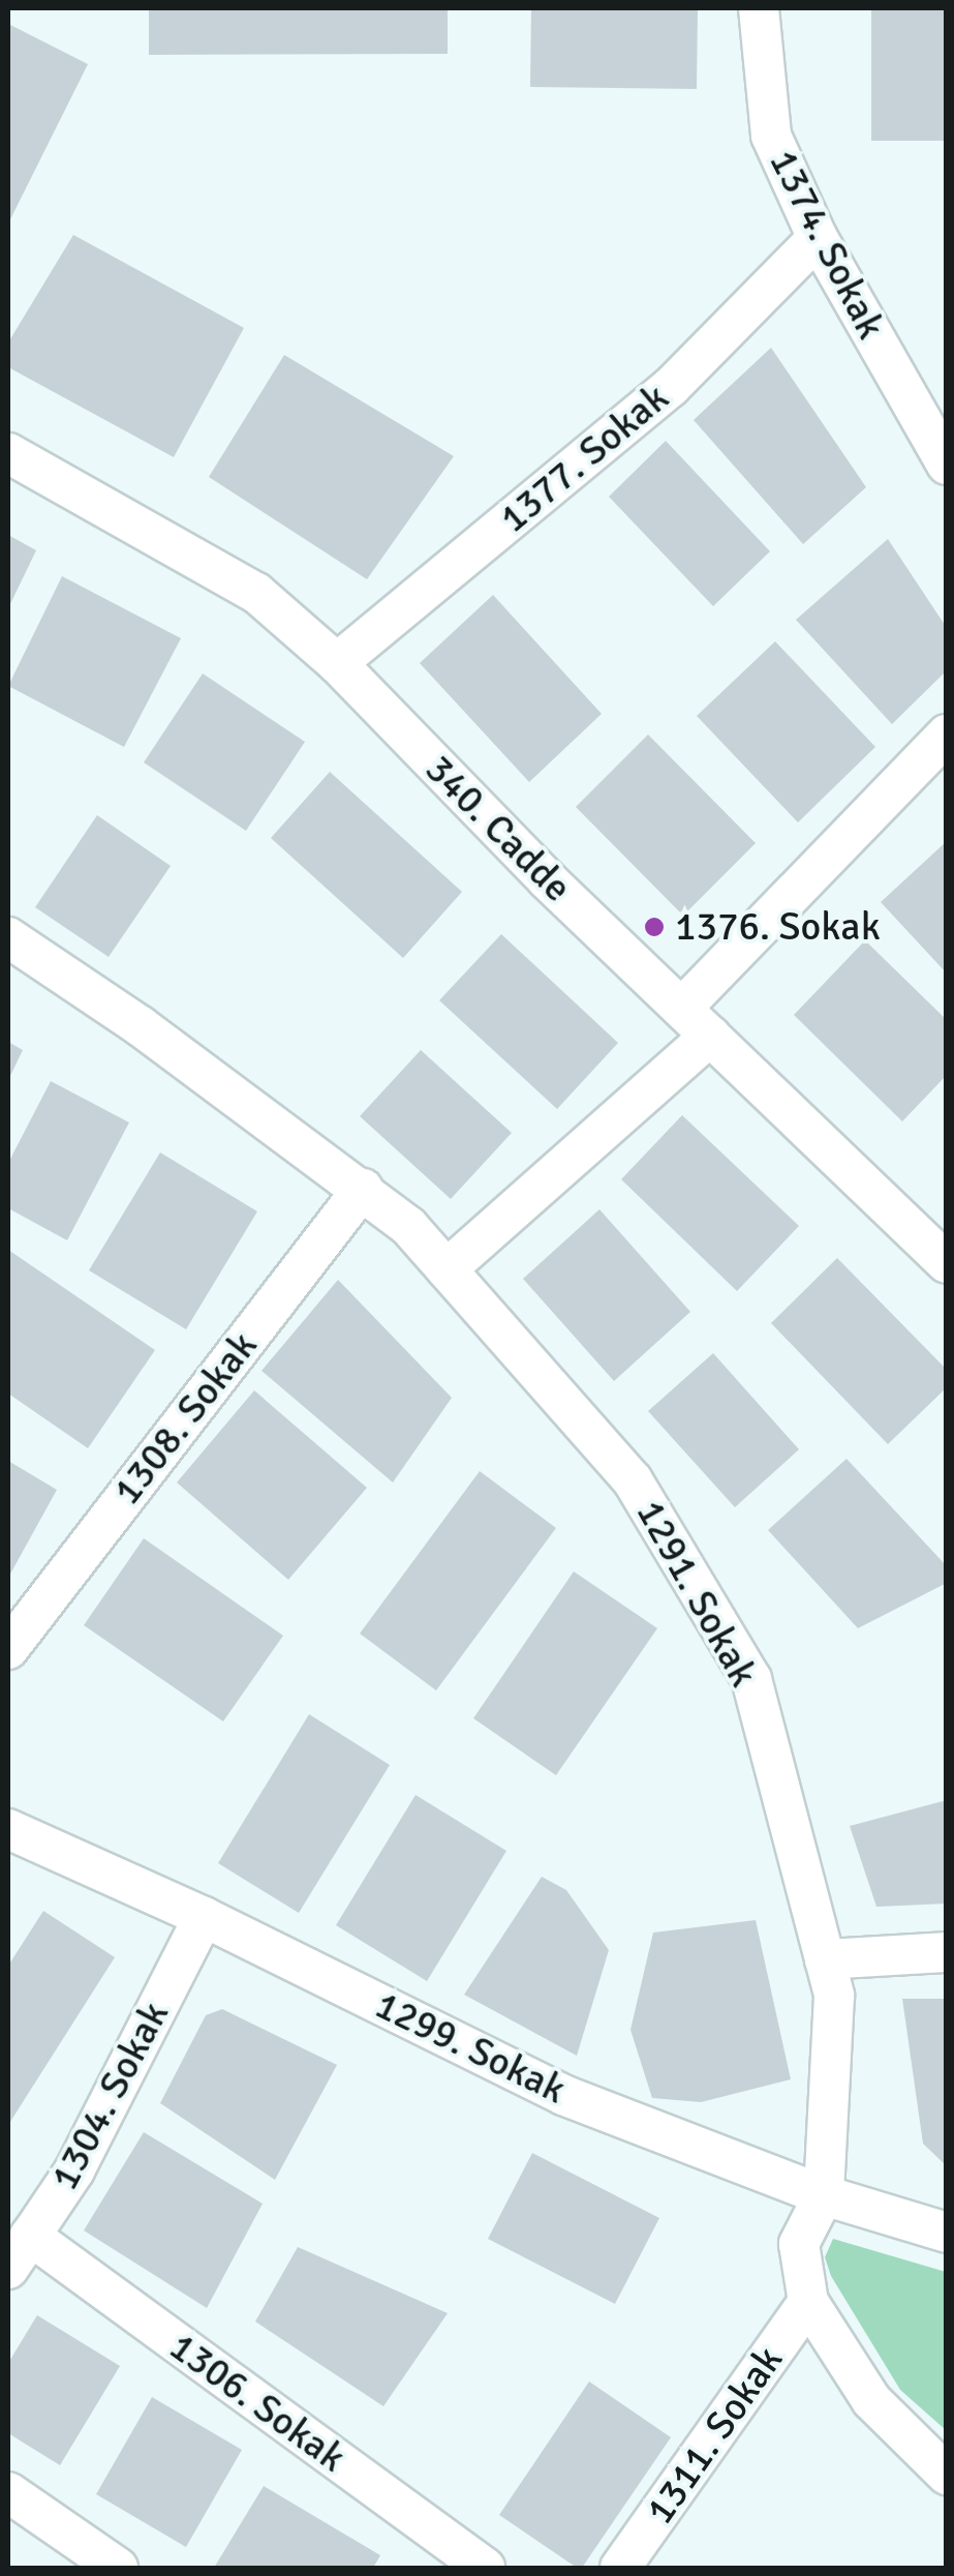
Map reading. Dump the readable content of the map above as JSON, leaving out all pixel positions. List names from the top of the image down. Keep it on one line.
{"streets":{"street":["1374. Sokak","1377. Sokak","340. Cadde","1308. Sokak","1291. Sokak","1299. Sokak","1304. Sokak","1306. Sokak","1311. Sokak"]},"crossings":[["1374. Sokak","1377. Sokak"],["1377. Sokak","340. Cadde"],["1308. Sokak","1291. Sokak"],["1291. Sokak","1299. Sokak"],["1291. Sokak","1311. Sokak"],["1299. Sokak","1304. Sokak"],["1304. Sokak","1306. Sokak"]],"places":["1376. Sokak"]}
